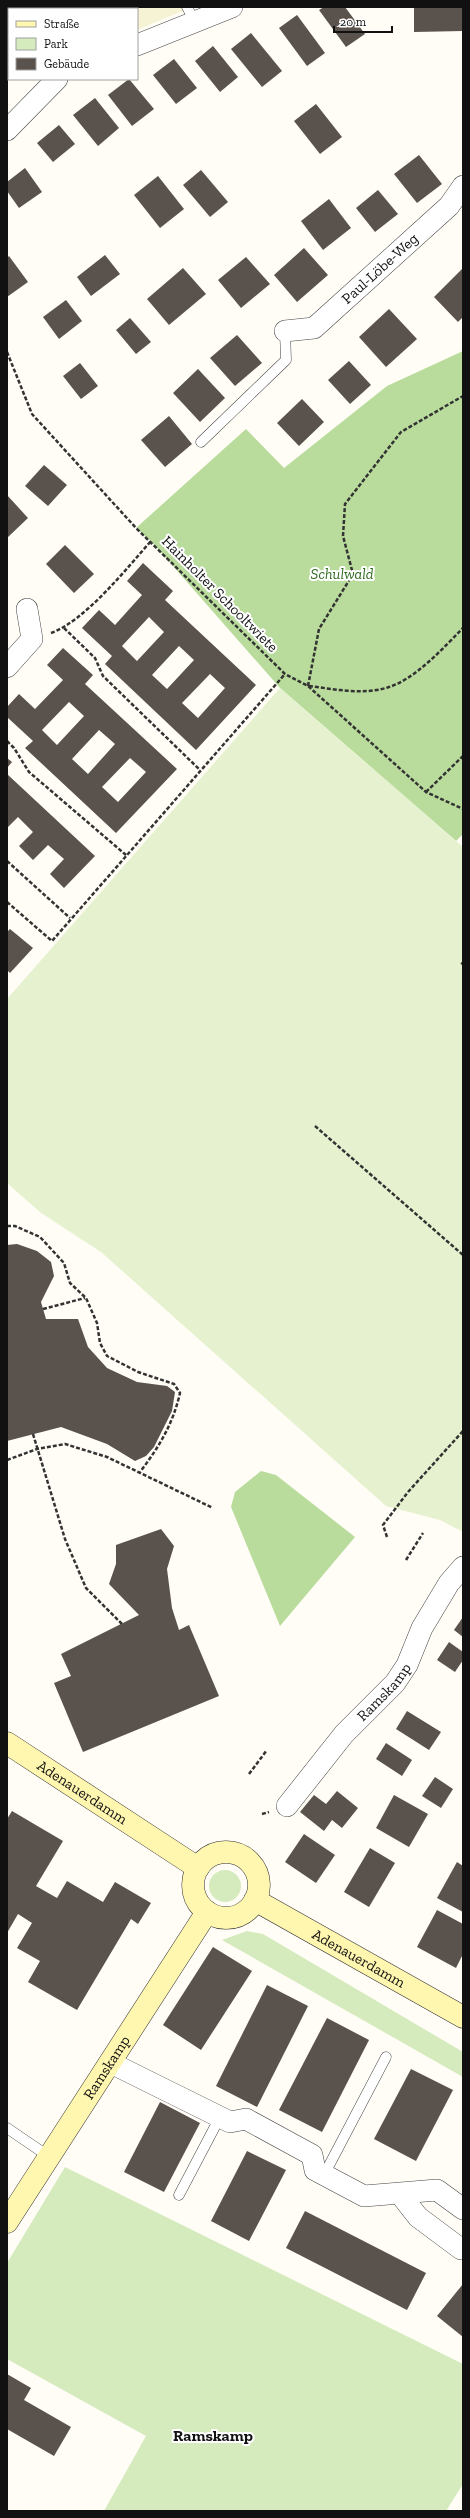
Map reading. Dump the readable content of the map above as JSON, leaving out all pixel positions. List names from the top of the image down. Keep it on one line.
{"streets":{"street":["Paul-Löbe-Weg","Ramskamp","Adenauerdamm"],"path":["Hainholter Schooltwiete"]},"crossings":[["Ramskamp","Adenauerdamm"]],"districts":["Ramskamp"],"parks":["Schulwald"],"legend":["Straße","Park","Gebäude"],"scale_bar":"20 m"}
